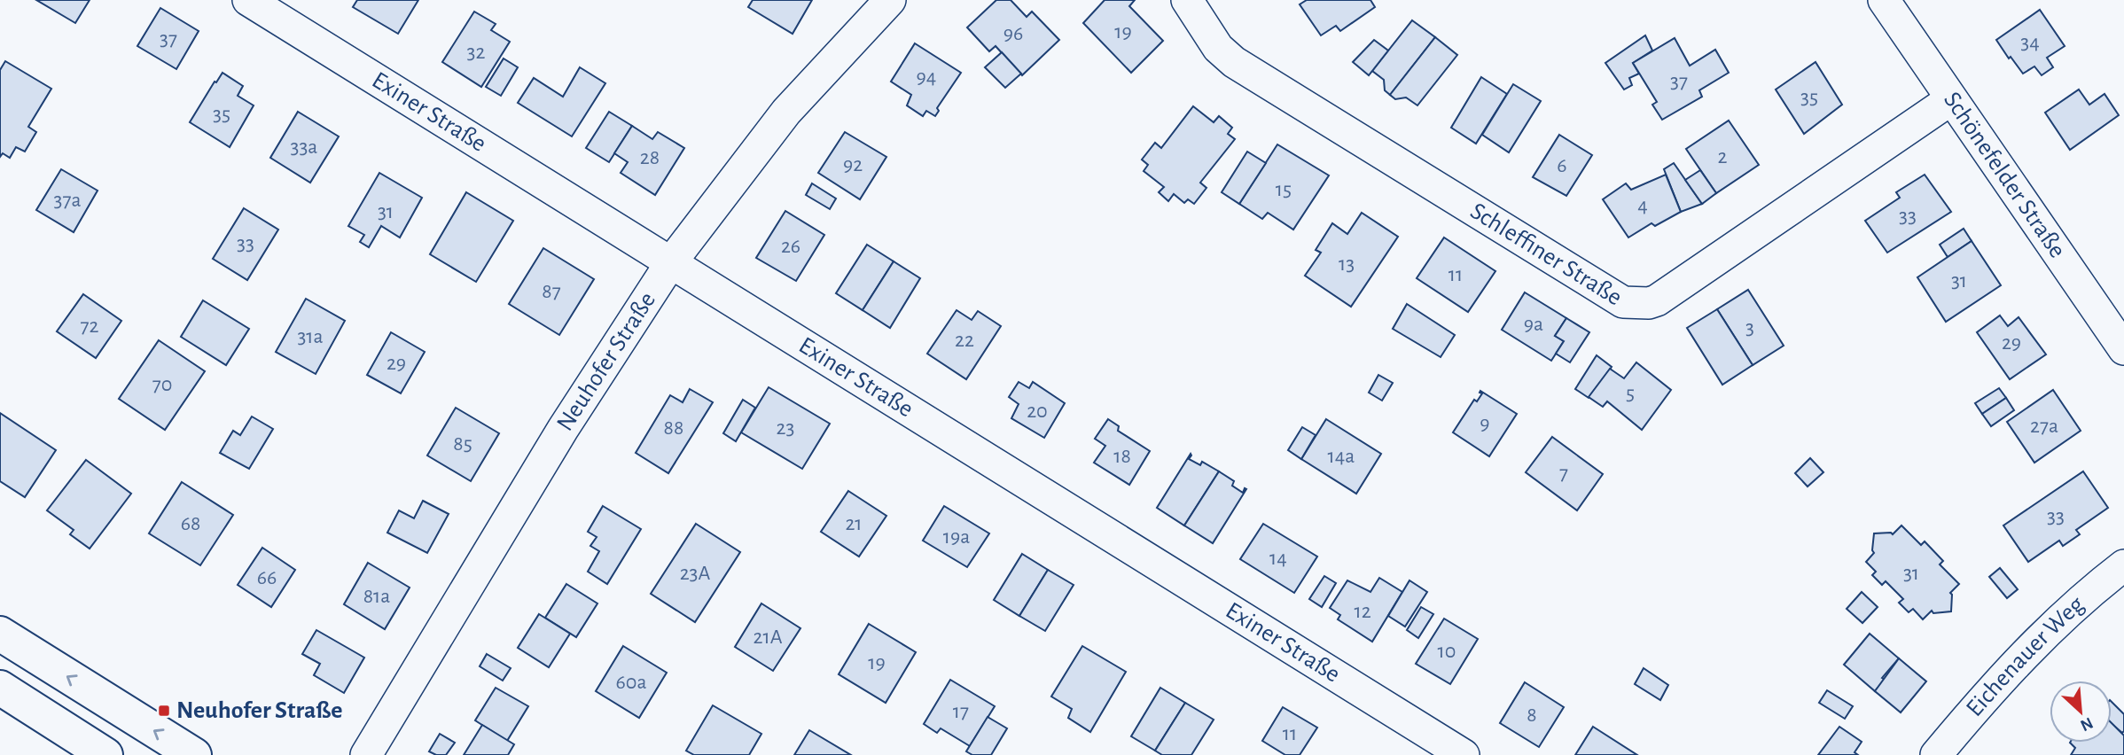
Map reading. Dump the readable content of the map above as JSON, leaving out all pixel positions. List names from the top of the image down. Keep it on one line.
{"streets":{"street":["Exiner Straße","Schönefelder Straße","Schleffiner Straße","Neuhofer Straße","Eichenauer Weg"]},"crossings":[["Exiner Straße","Neuhofer Straße"],["Schönefelder Straße","Schleffiner Straße"]],"places":{"transit":["Neuhofer Straße"]},"house_numbers":["19","96","37","34","32","94","37","35","35","33a","2","28","92","6","15","37a","4","31","33","33","26","13","11","31","87","9a","72","3","31a","22","29","29","70","5","20","9","27a","88","23","85","18","14a","7","33","68","21","19a","14","23A","31","66","81a","12","21A","10","19","60a","17","8","11"],"north":"bottom right"}
